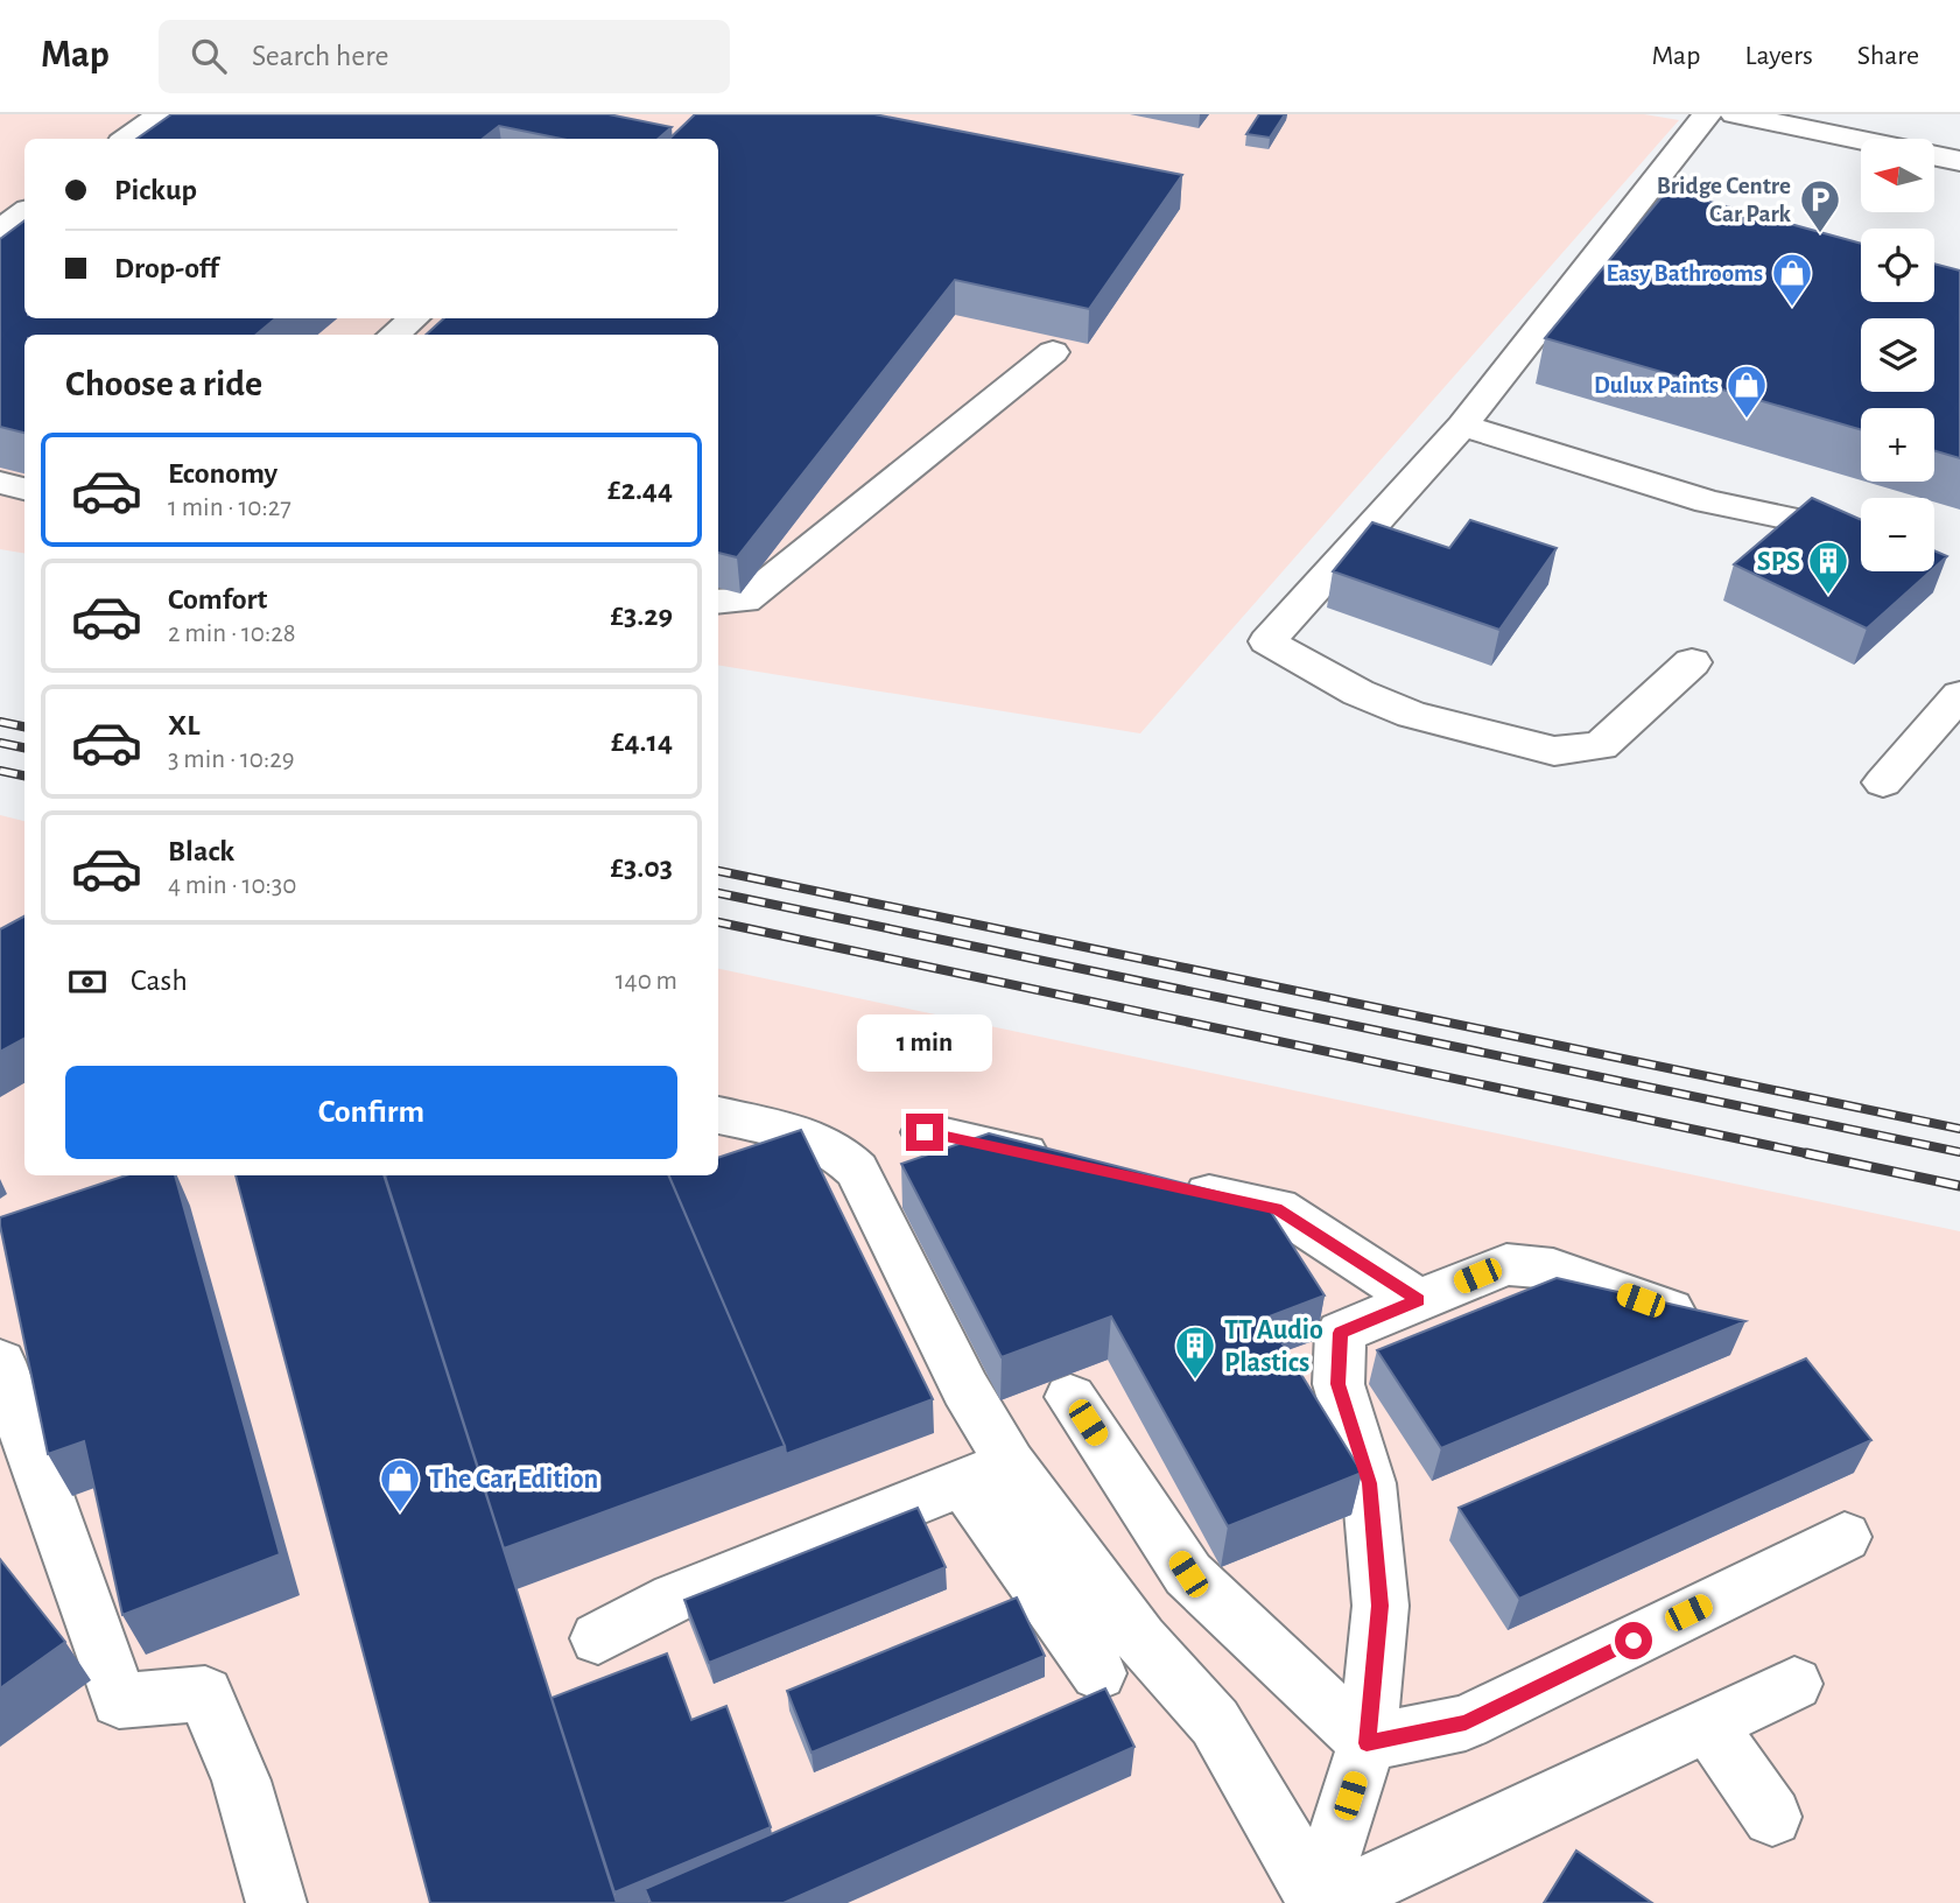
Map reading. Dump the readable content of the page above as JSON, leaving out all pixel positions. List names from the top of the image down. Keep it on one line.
{"places":{"parking":["Bridge Centre Car Park"],"shop":["Easy Bathrooms","Dulux Paints","The Car Edition"],"building":["SPS","TT Audio Plastics"]},"north":"left","page":{"header":"Map","search":"Search here","nav":["Map","Layers","Share"],"map_buttons":["+","−"],"banner":["Pickup","Drop-off"],"heading":"Choose a ride","list":[{"name":"Economy","note":"1 min · 10:27","value":"£2.44"},{"name":"Comfort","note":"2 min · 10:28","value":"£3.29"},{"name":"XL","note":"3 min · 10:29","value":"£4.14"},{"name":"Black","note":"4 min · 10:30","value":"£3.03"}],"pay":["Cash","140 m"],"bubble":"1 min","buttons":"Confirm"}}
